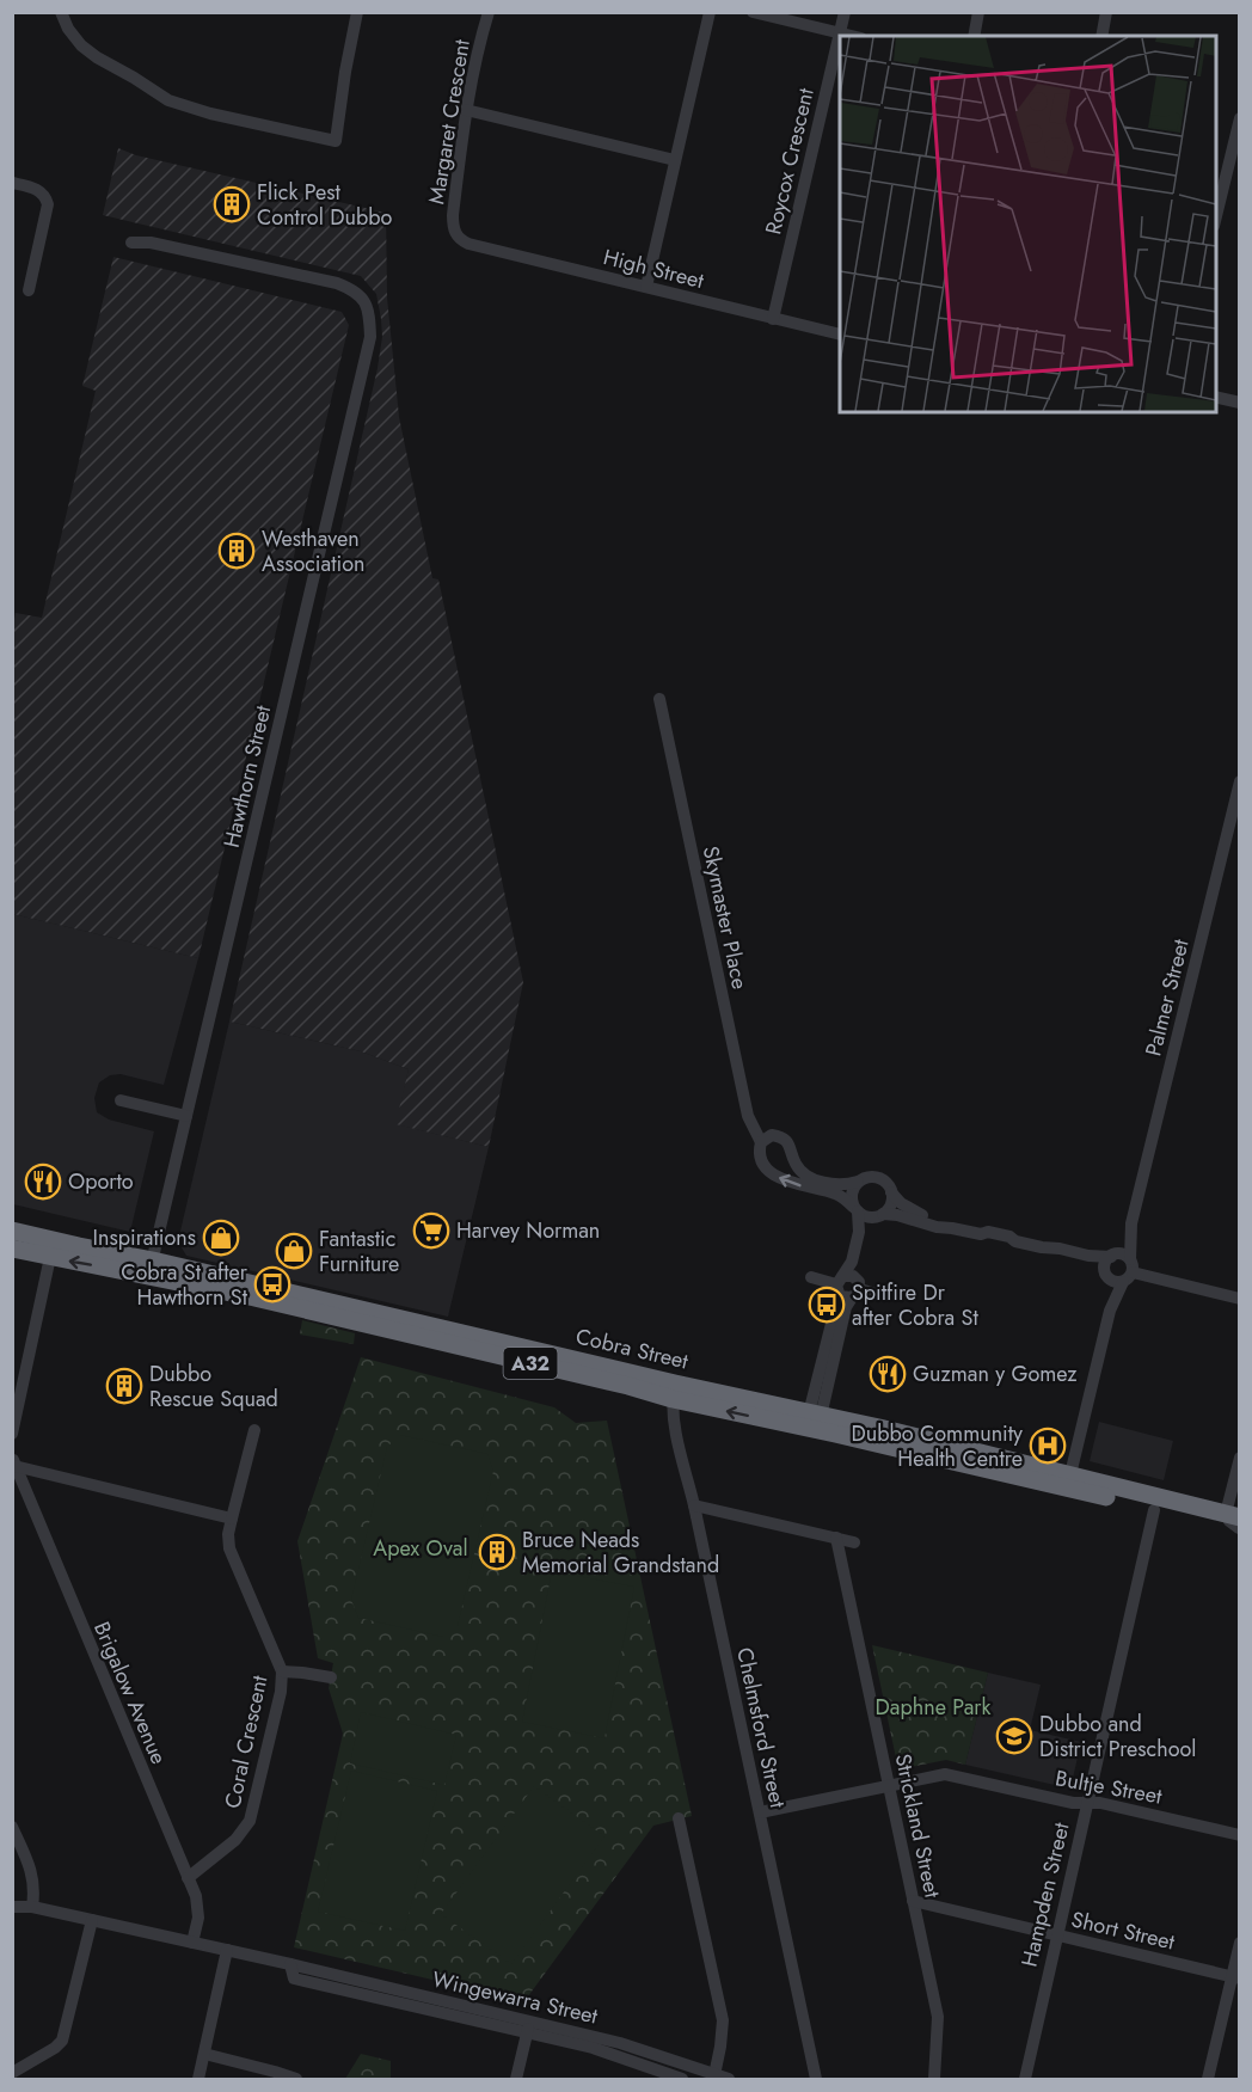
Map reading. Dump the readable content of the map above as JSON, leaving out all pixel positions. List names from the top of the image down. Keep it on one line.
{"streets":{"highway":["Cobra Street","A32"],"street":["Margaret Crescent","Roycox Crescent","High Street","Hawthorn Street","Skymaster Place","Palmer Street","Brigalow Avenue","Chelmsford Street","Coral Crescent","Bultje Street","Strickland Street","Hampden Street","Short Street","Wingewarra Street"]},"crossings":[["Margaret Crescent","High Street"],["Roycox Crescent","High Street"],["Hawthorn Street","Cobra Street"],["Palmer Street","Cobra Street"],["Cobra Street","Chelmsford Street"],["Cobra Street","Hampden Street"],["Brigalow Avenue","Coral Crescent"],["Brigalow Avenue","Wingewarra Street"],["Chelmsford Street","Bultje Street"],["Bultje Street","Strickland Street"],["Bultje Street","Hampden Street"],["Strickland Street","Short Street"],["Hampden Street","Short Street"]],"parks":["Apex Oval","Daphne Park"],"places":{"building":["Flick Pest Control Dubbo","Westhaven Association","Dubbo Rescue Squad","Bruce Neads Memorial Grandstand"],"restaurant":["Oporto","Guzman y Gomez"],"supermarket":["Harvey Norman"],"shop":["Inspirations","Fantastic Furniture"],"bus stop":["Cobra St after Hawthorn St","Spitfire Dr after Cobra St"],"hospital":["Dubbo Community Health Centre"],"school or university":["Dubbo and District Preschool"]}}
